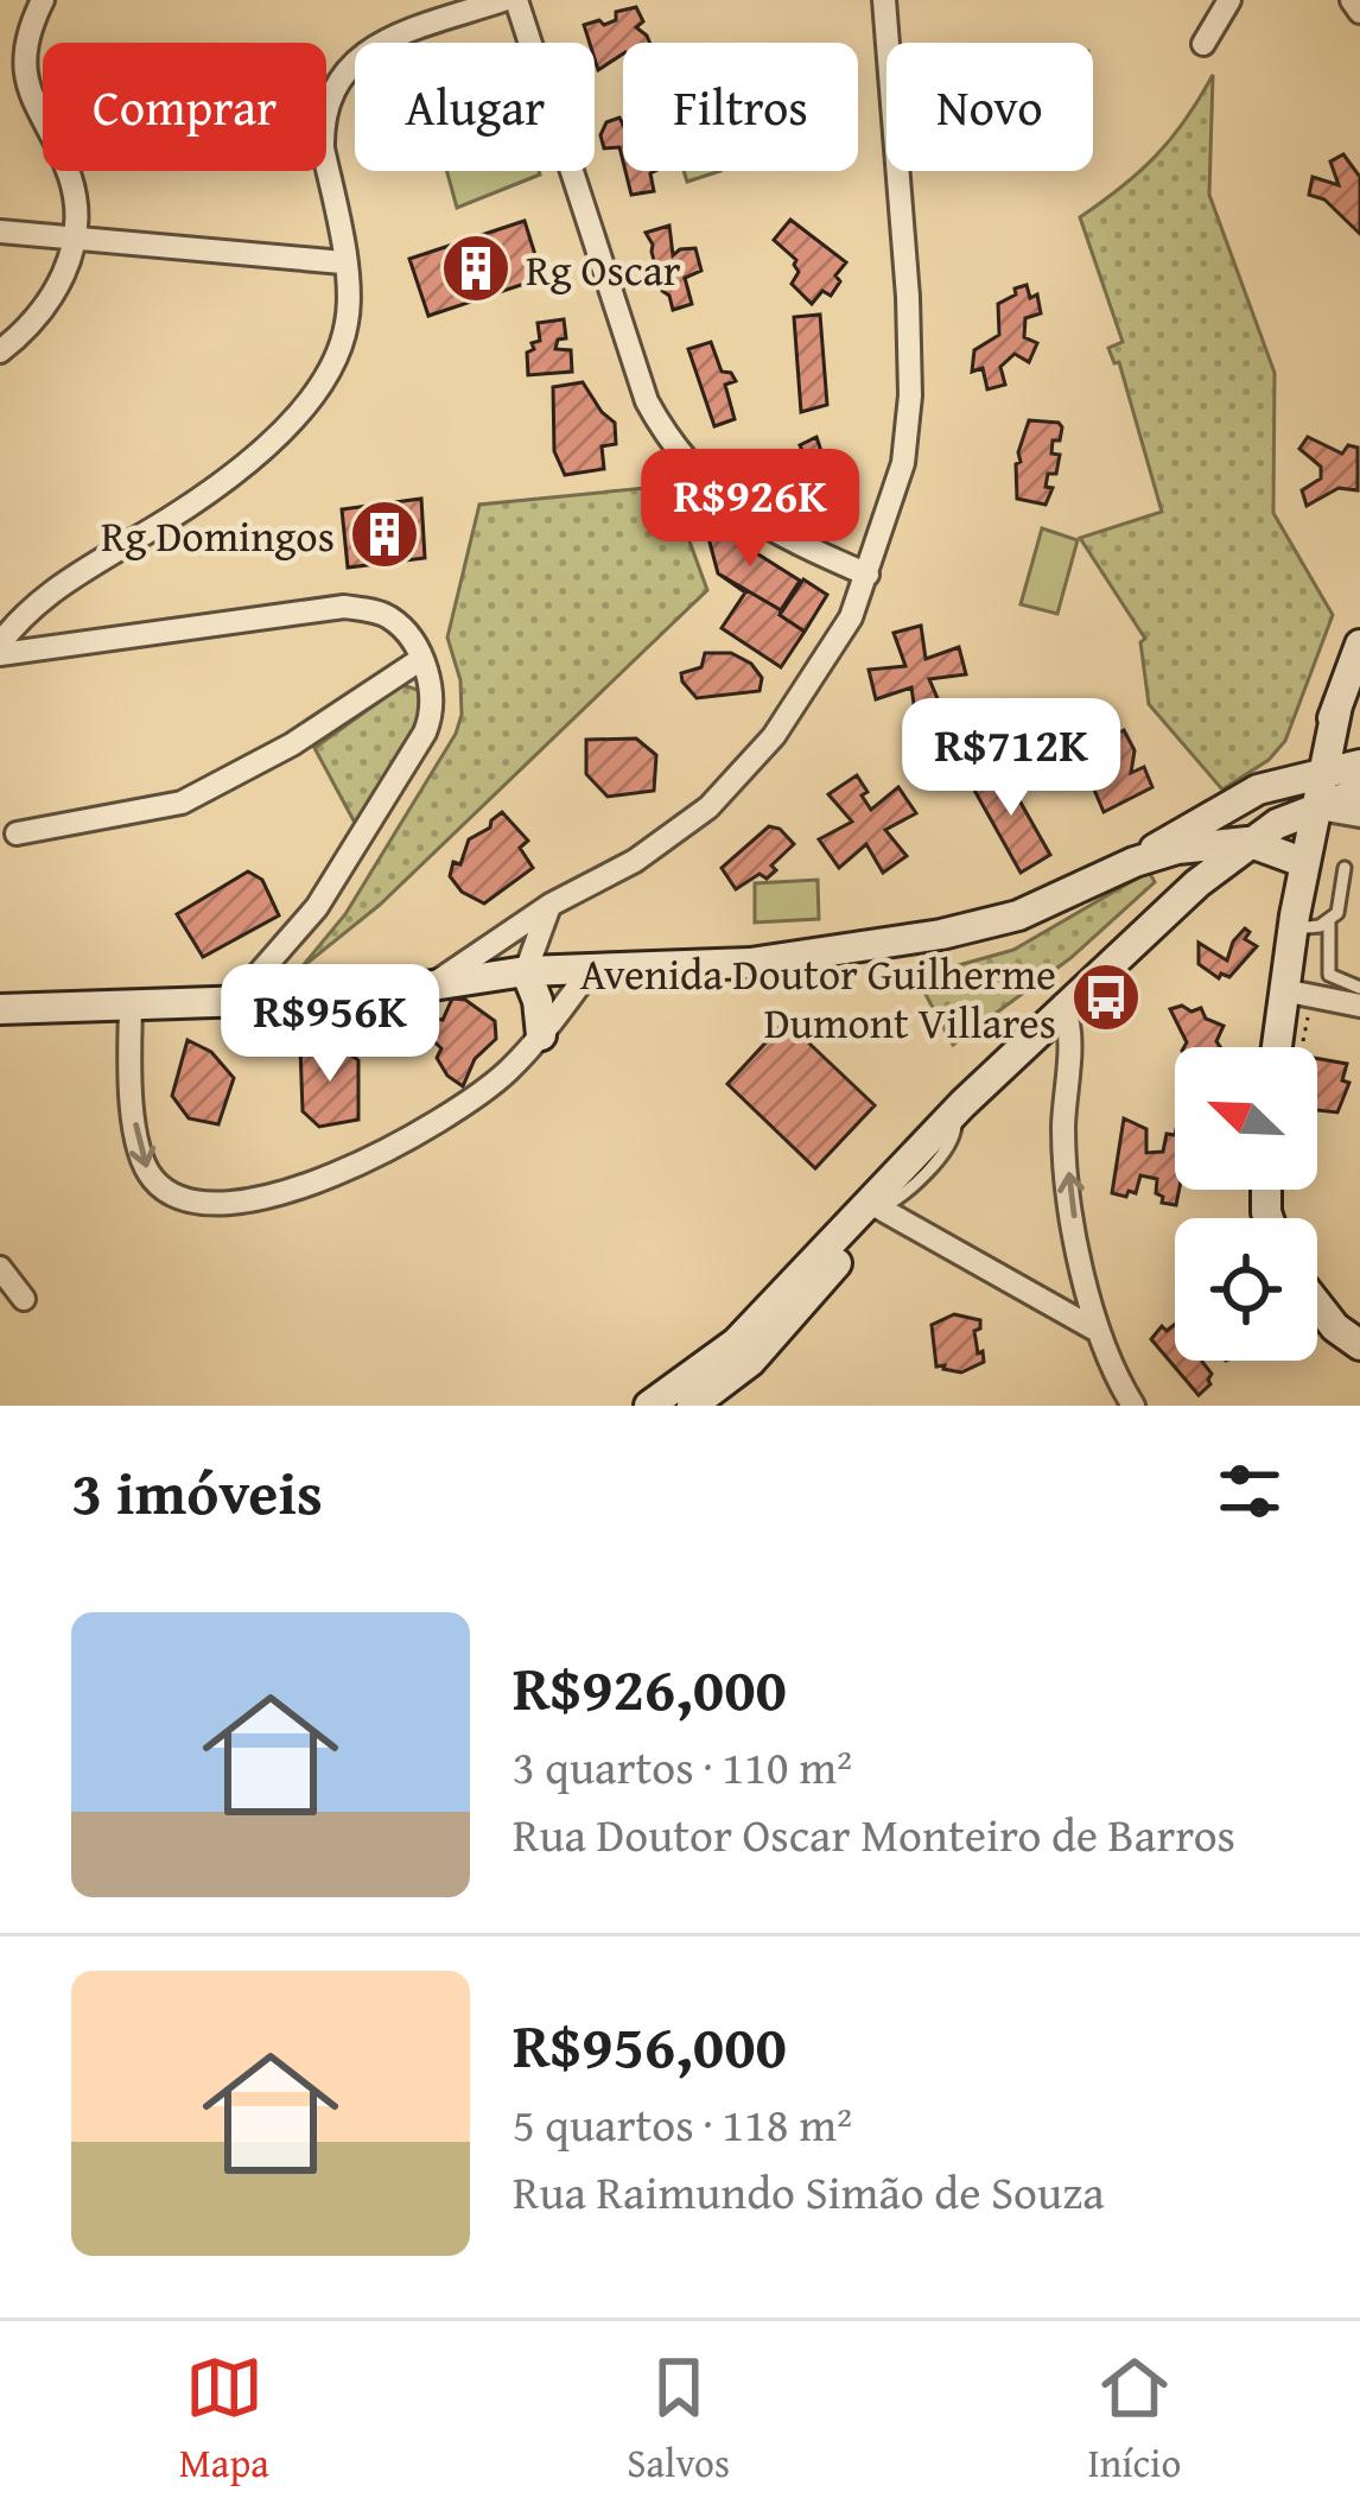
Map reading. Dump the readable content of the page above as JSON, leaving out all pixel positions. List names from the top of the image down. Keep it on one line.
{"places":{"building":["Rg Oscar","Rg Domingos"],"bus stop":["Avenida Doutor Guilherme Dumont Villares"]},"north":"top left","page":{"chip":["Comprar","Alugar","Filtros","Novo"],"price":["R$926K","R$712K","R$956K"],"heading":"3 imóveis","list":[{"name":"R$926,000","note":"3 quartos · 110 m² · Rua Doutor Oscar Monteiro de Barros"},{"name":"R$956,000","note":"5 quartos · 118 m² · Rua Raimundo Simão de Souza"}],"tabs":["Mapa","Salvos","Início"]}}
